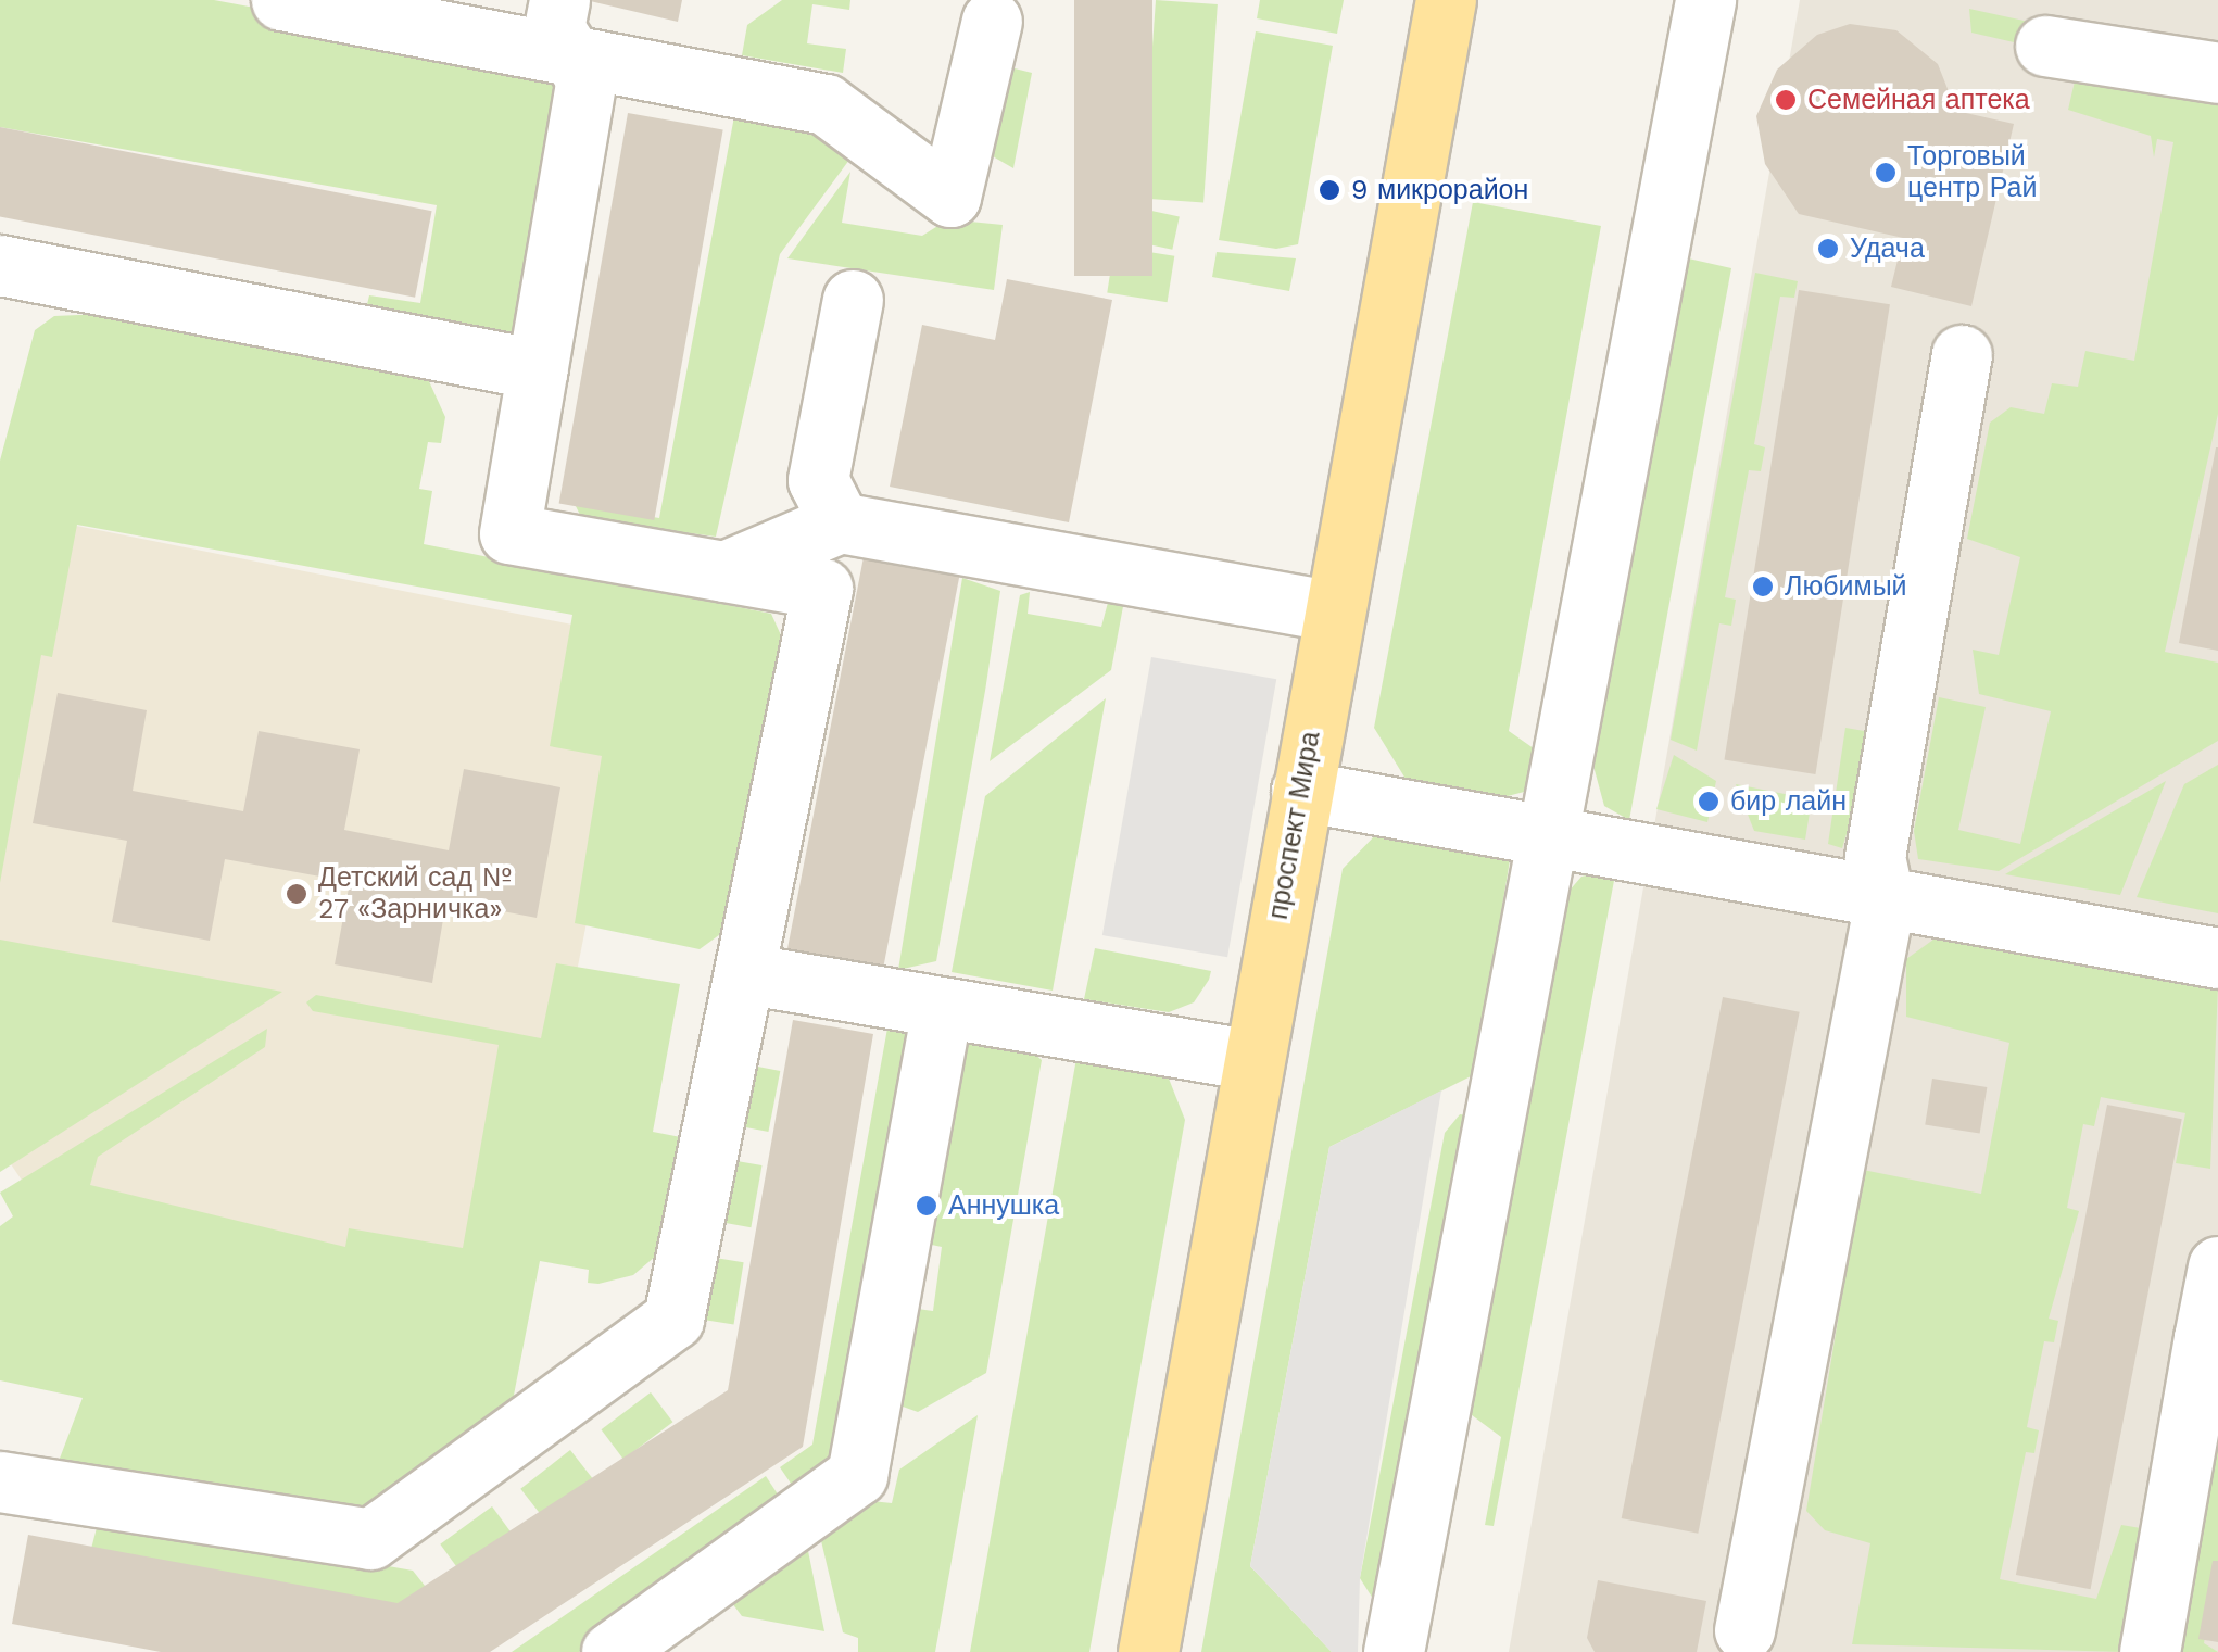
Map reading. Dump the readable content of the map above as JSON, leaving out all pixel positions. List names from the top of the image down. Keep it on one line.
{"streets":{"main road":["проспект Мира"]},"places":["Семейная аптека","Торговый центр Рай","9 микрорайон","Удача","Любимый","бир лайн","Детский сад № 27 «Зарничка»","Аннушка"]}
